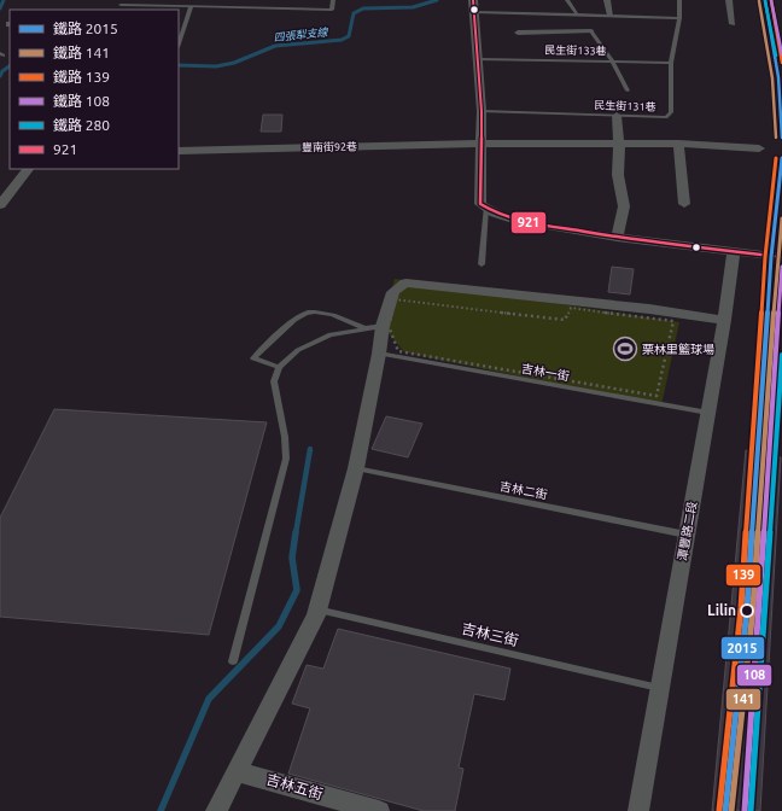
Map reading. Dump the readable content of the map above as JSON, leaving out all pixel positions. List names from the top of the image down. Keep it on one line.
{"streets":{"street":["豐南街92巷","潭豐路二段","吉林五街"],"lane":["民生街133巷","民生街131巷","吉林一街","吉林二街","吉林三街"]},"crossings":[["民生街133巷","民生街131巷"],["吉林一街","潭豐路二段"],["吉林二街","潭豐路二段"],["潭豐路二段","吉林三街"]],"water":["四張犁支線"],"places":{"sports":["栗林里籃球場"],"other":["Lilin"]},"lines":["rail line 2015","rail line 139","rail line 108","transit line 921","rail line 141","rail line 280"],"legend":["鐵路 2015","鐵路 141","鐵路 139","鐵路 108","鐵路 280","921"]}
